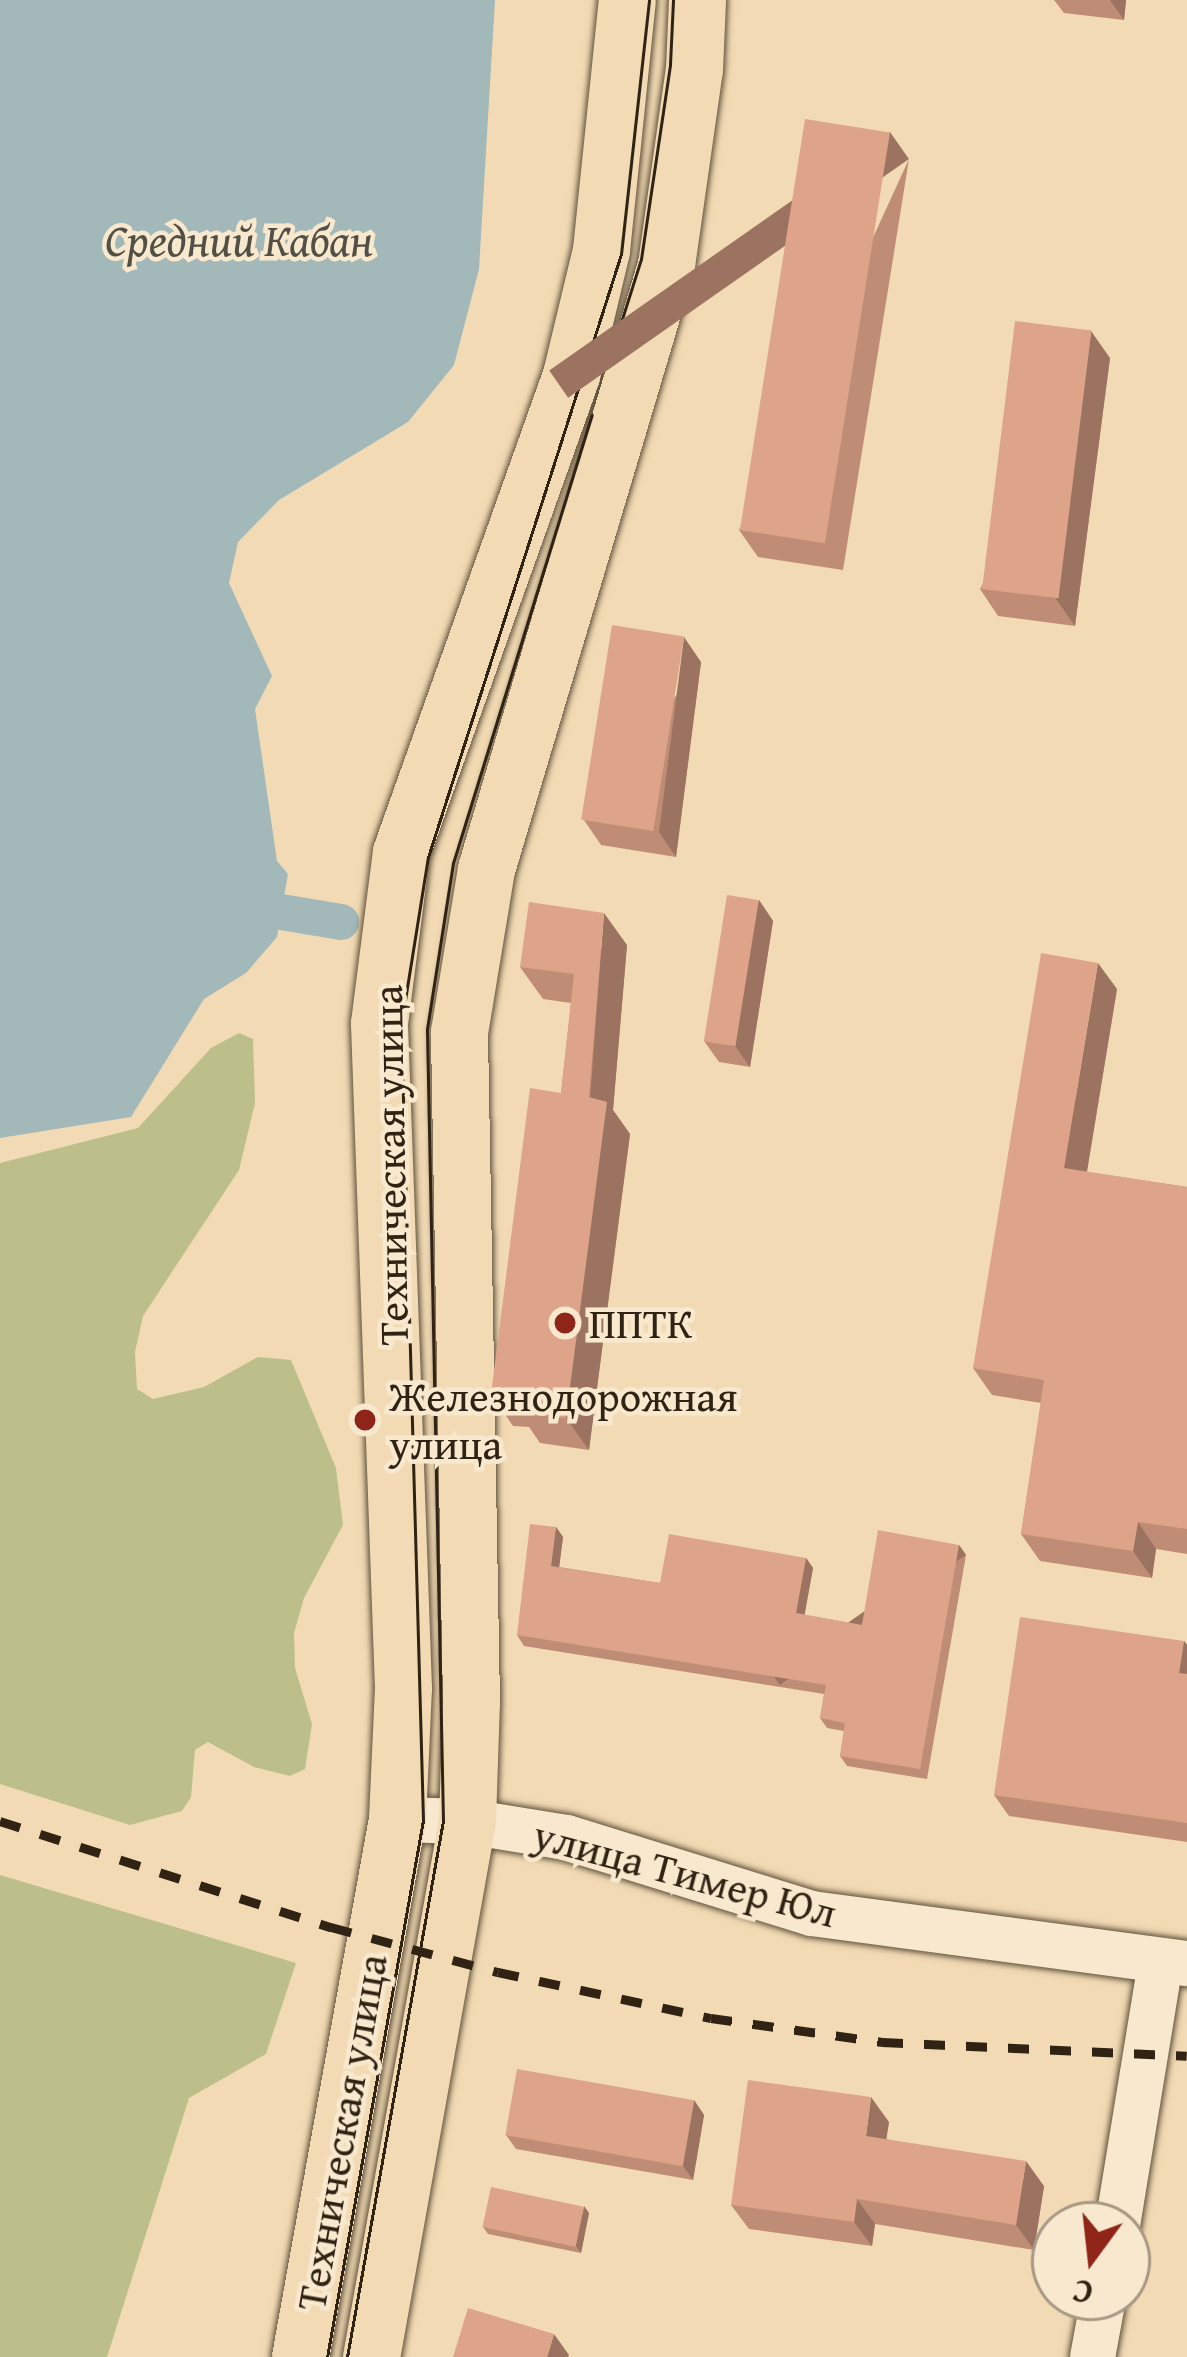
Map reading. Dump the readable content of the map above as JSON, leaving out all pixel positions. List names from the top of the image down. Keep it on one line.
{"streets":{"main road":["Техническая улица"],"street":["улица Тимер Юл"]},"crossings":[["Техническая улица","улица Тимер Юл"]],"water":["Средний Кабан"],"places":["ППТК","Железнодорожная улица"],"north":"bottom"}
